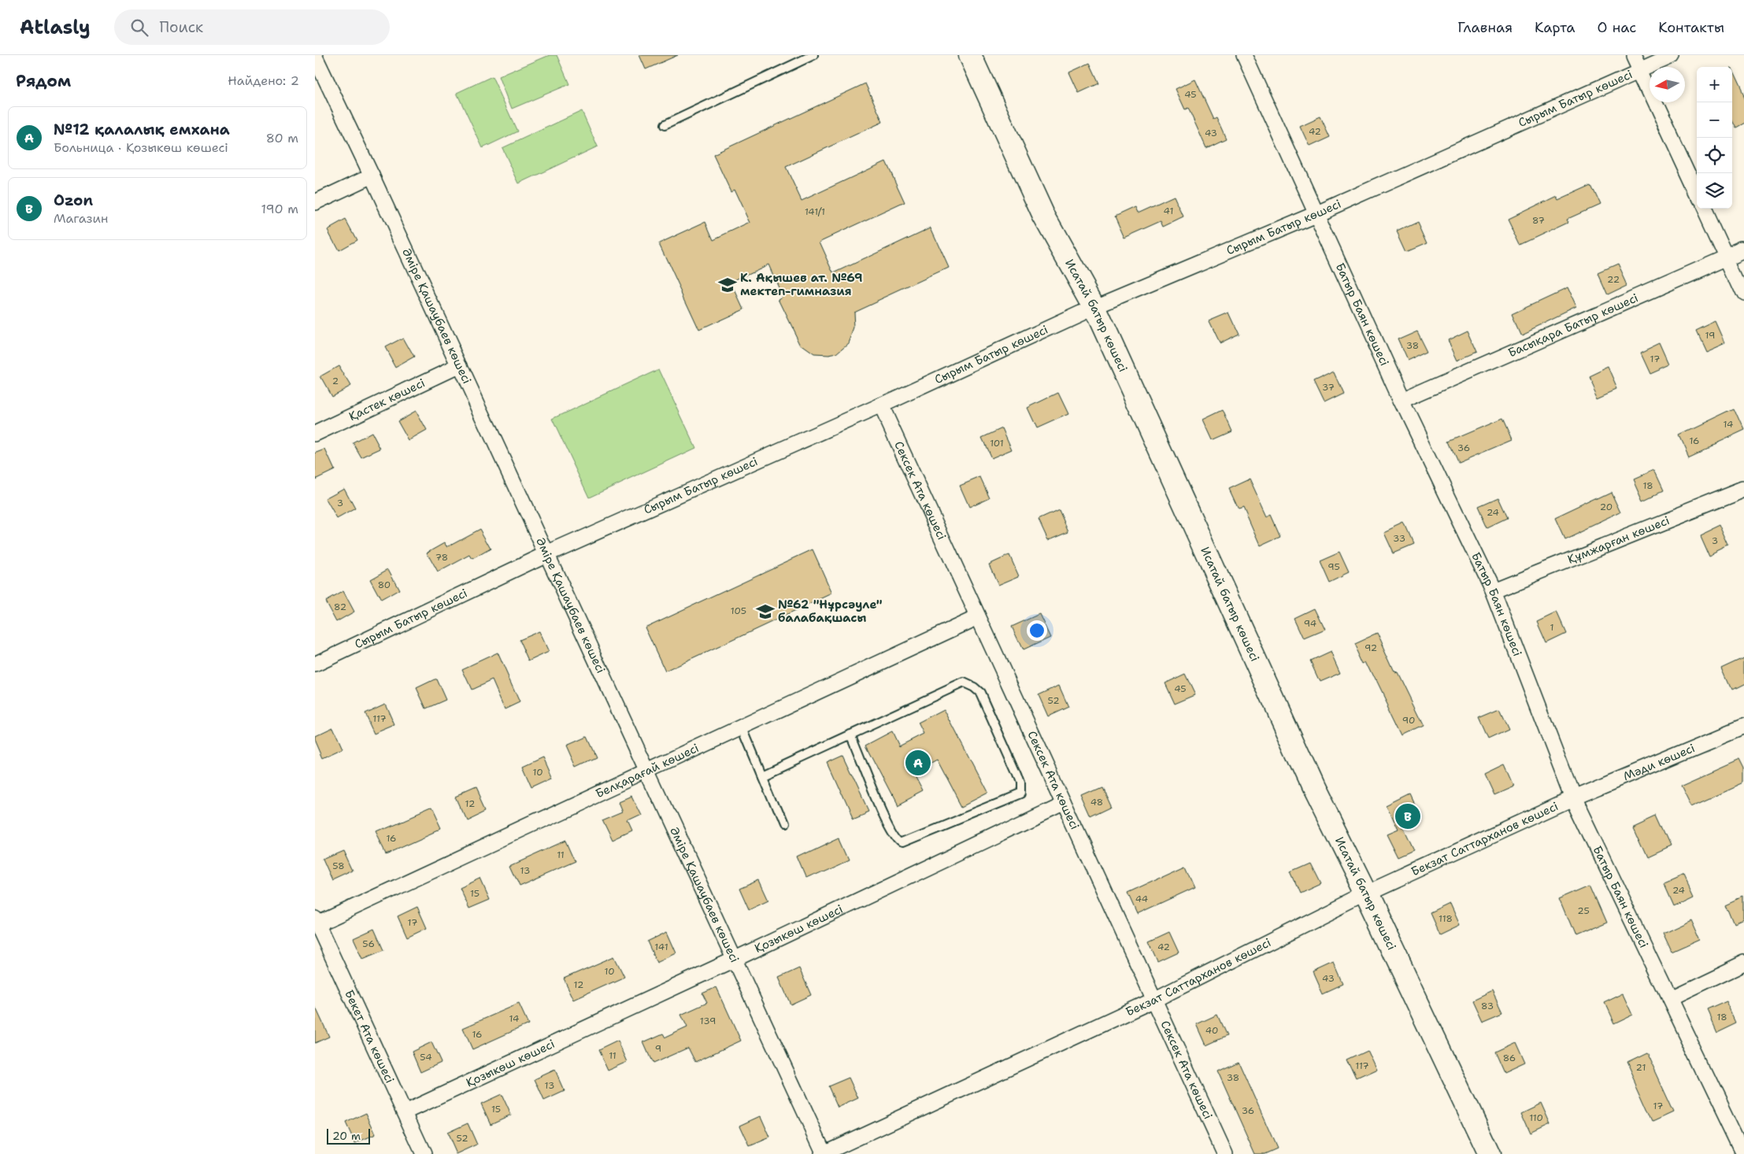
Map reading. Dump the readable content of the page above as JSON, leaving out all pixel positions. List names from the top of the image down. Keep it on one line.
{"streets":{"street":["Сырым Батыр көшесі","Батыр Баян көшесі","Әміре Қашаубаев көшесі","Исатай батыр көшесі","Басықара Батыр көшесі","Қастек көшесі","Сексек Ата көшесі","Құмжарған көшесі","Мәди көшесі","Белқарағай көшесі","Бекзат Саттарханов көшесі","Қозыкөш көшесі","Бекет Ата көшесі"]},"crossings":[["Сырым Батыр көшесі","Батыр Баян көшесі"],["Сырым Батыр көшесі","Әміре Қашаубаев көшесі"],["Сырым Батыр көшесі","Исатай батыр көшесі"],["Сырым Батыр көшесі","Сексек Ата көшесі"],["Батыр Баян көшесі","Басықара Батыр көшесі"],["Батыр Баян көшесі","Құмжарған көшесі"],["Батыр Баян көшесі","Мәди көшесі"],["Батыр Баян көшесі","Бекзат Саттарханов көшесі"],["Әміре Қашаубаев көшесі","Қастек көшесі"],["Әміре Қашаубаев көшесі","Белқарағай көшесі"],["Әміре Қашаубаев көшесі","Бекзат Саттарханов көшесі"],["Әміре Қашаубаев көшесі","Қозыкөш көшесі"],["Исатай батыр көшесі","Бекзат Саттарханов көшесі"],["Сексек Ата көшесі","Белқарағай көшесі"],["Сексек Ата көшесі","Бекзат Саттарханов көшесі"],["Сексек Ата көшесі","Қозыкөш көшесі"],["Мәди көшесі","Бекзат Саттарханов көшесі"],["Белқарағай көшесі","Бекет Ата көшесі"],["Қозыкөш көшесі","Бекет Ата көшесі"]],"places":{"school or university":["К. Ақышев ат. №69 мектеп-гимназия","№62 \"Нұрсәуле\" балабақшасы"]},"house_numbers":["45","42","43","41","141/1","87","22","19","38","17","2","37","14","16","101","36","18","3","20","24","33","3","78","95","80","82","105","94","1","92","45","52","117","90","10","48","12","16","11","58","13","24","15","44","25","118","17","56","141","42","10","43","12","83","18","14","139","40","16","9","11","54","86","117","21","38","13","17","15","36","110","52"],"scale_bar":"20 m","north":"left","page":{"header":"Atlasly","search":"Поиск","nav":["Главная","Карта","О нас","Контакты"],"heading":["Рядом","Найдено: 2"],"map_buttons":["+","−"],"list":[{"mark":"A","name":"№12 қалалық емхана","note":"Больница · Қозыкөш көшесі","value":"80 m"},{"mark":"B","name":"Ozon","note":"Магазин","value":"190 m"}],"pins":["A","B"],"scale":"20 m"}}
